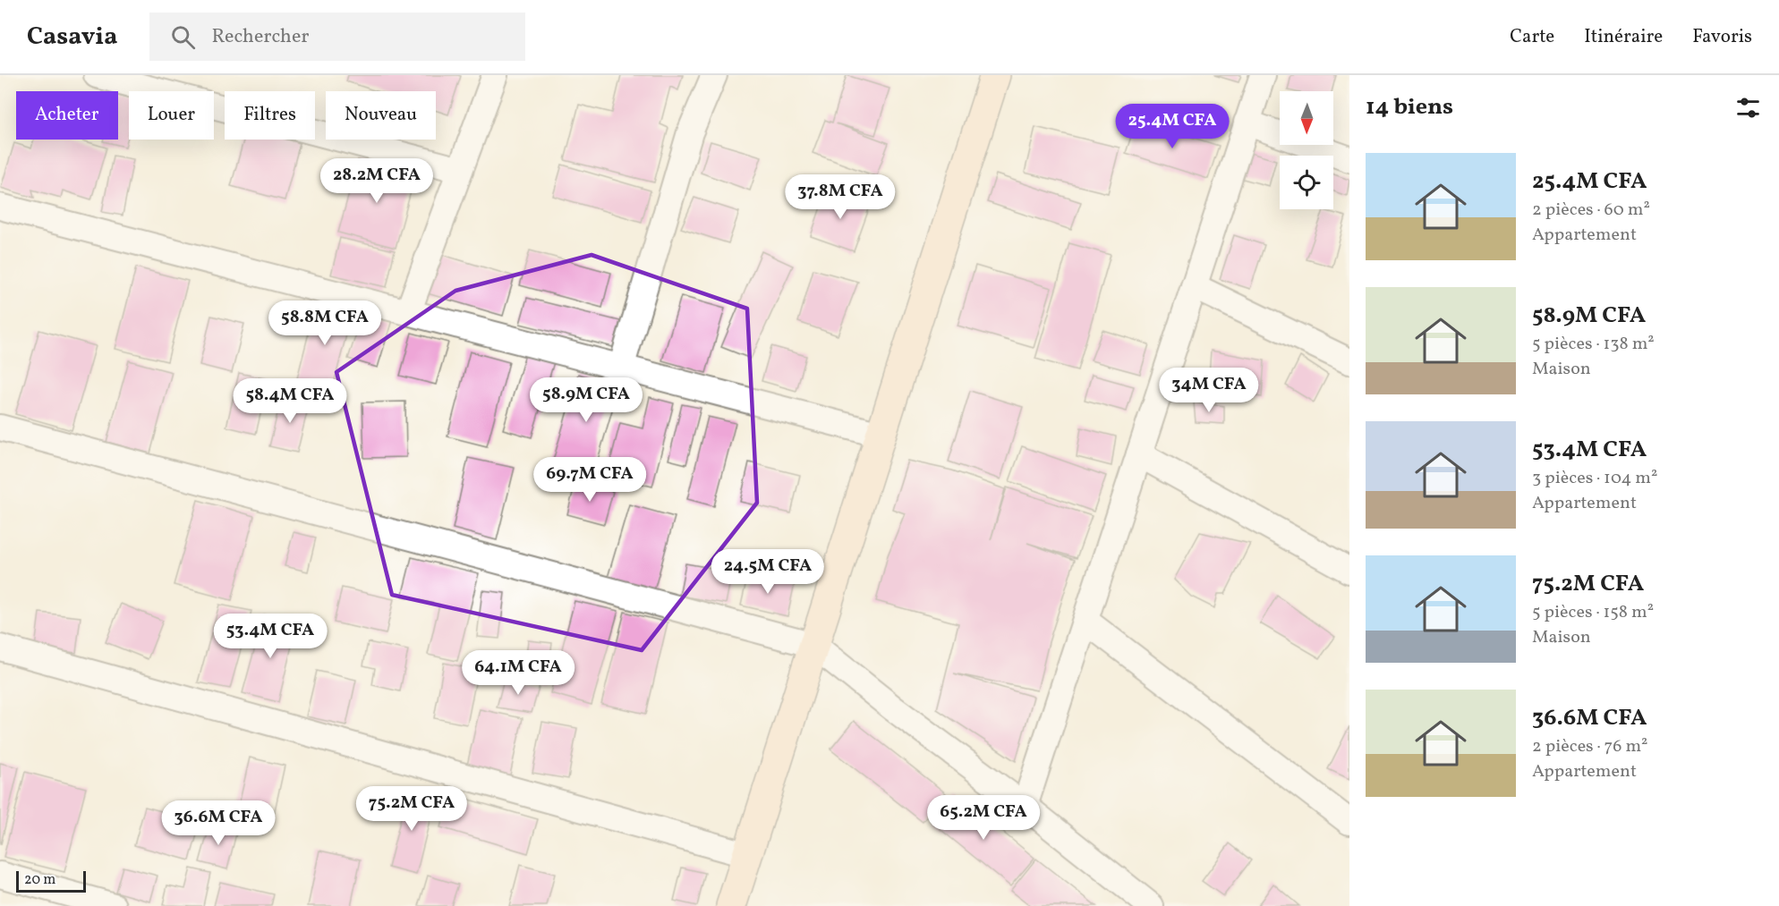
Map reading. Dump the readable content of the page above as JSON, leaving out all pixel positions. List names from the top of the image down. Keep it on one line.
{"scale_bar":"20 m","north":"bottom","page":{"header":"Casavia","search":"Rechercher","nav":["Carte","Itinéraire","Favoris"],"heading":"14 biens","chip":["Acheter","Louer","Filtres","Nouveau"],"price":["25.4M CFA","28.2M CFA","37.8M CFA","58.8M CFA","34M CFA","58.9M CFA","58.4M CFA","69.7M CFA","24.5M CFA","53.4M CFA","64.1M CFA","75.2M CFA","65.2M CFA","36.6M CFA"],"list":[{"name":"25.4M CFA","note":"2 pièces · 60 m² · Appartement"},{"name":"58.9M CFA","note":"5 pièces · 138 m² · Maison"},{"name":"53.4M CFA","note":"3 pièces · 104 m² · Appartement"},{"name":"75.2M CFA","note":"5 pièces · 158 m² · Maison"},{"name":"36.6M CFA","note":"2 pièces · 76 m² · Appartement"}],"scale":"20 m"}}
